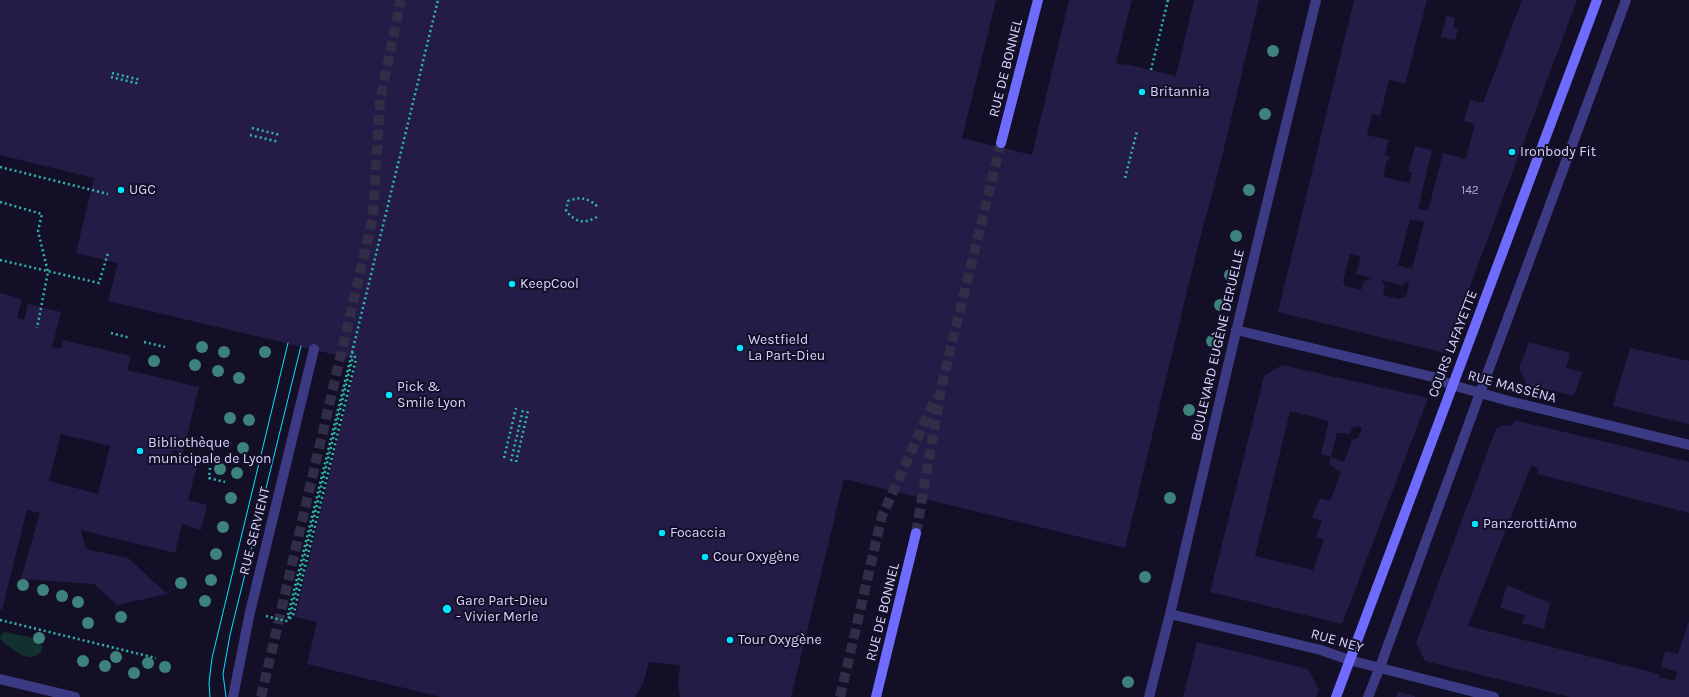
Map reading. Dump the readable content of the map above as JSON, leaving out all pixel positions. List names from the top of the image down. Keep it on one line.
{"streets":{"main road":["RUE DE BONNEL","COURS LAFAYETTE"],"street":["BOULEVARD EUGÈNE DERUELLE","RUE MASSÉNA","RUE SERVIENT","RUE NEY"]},"crossings":[["COURS LAFAYETTE","RUE MASSÉNA"],["COURS LAFAYETTE","RUE NEY"],["BOULEVARD EUGÈNE DERUELLE","RUE MASSÉNA"],["BOULEVARD EUGÈNE DERUELLE","RUE NEY"]],"places":["Britannia","Ironbody Fit","UGC","KeepCool","Westfield La Part-Dieu","Pick & Smile Lyon","Bibliothèque municipale de Lyon","PanzerottiAmo","Focaccia","Cour Oxygène","Gare Part-Dieu - Vivier Merle","Tour Oxygène"],"house_numbers":["142"]}
